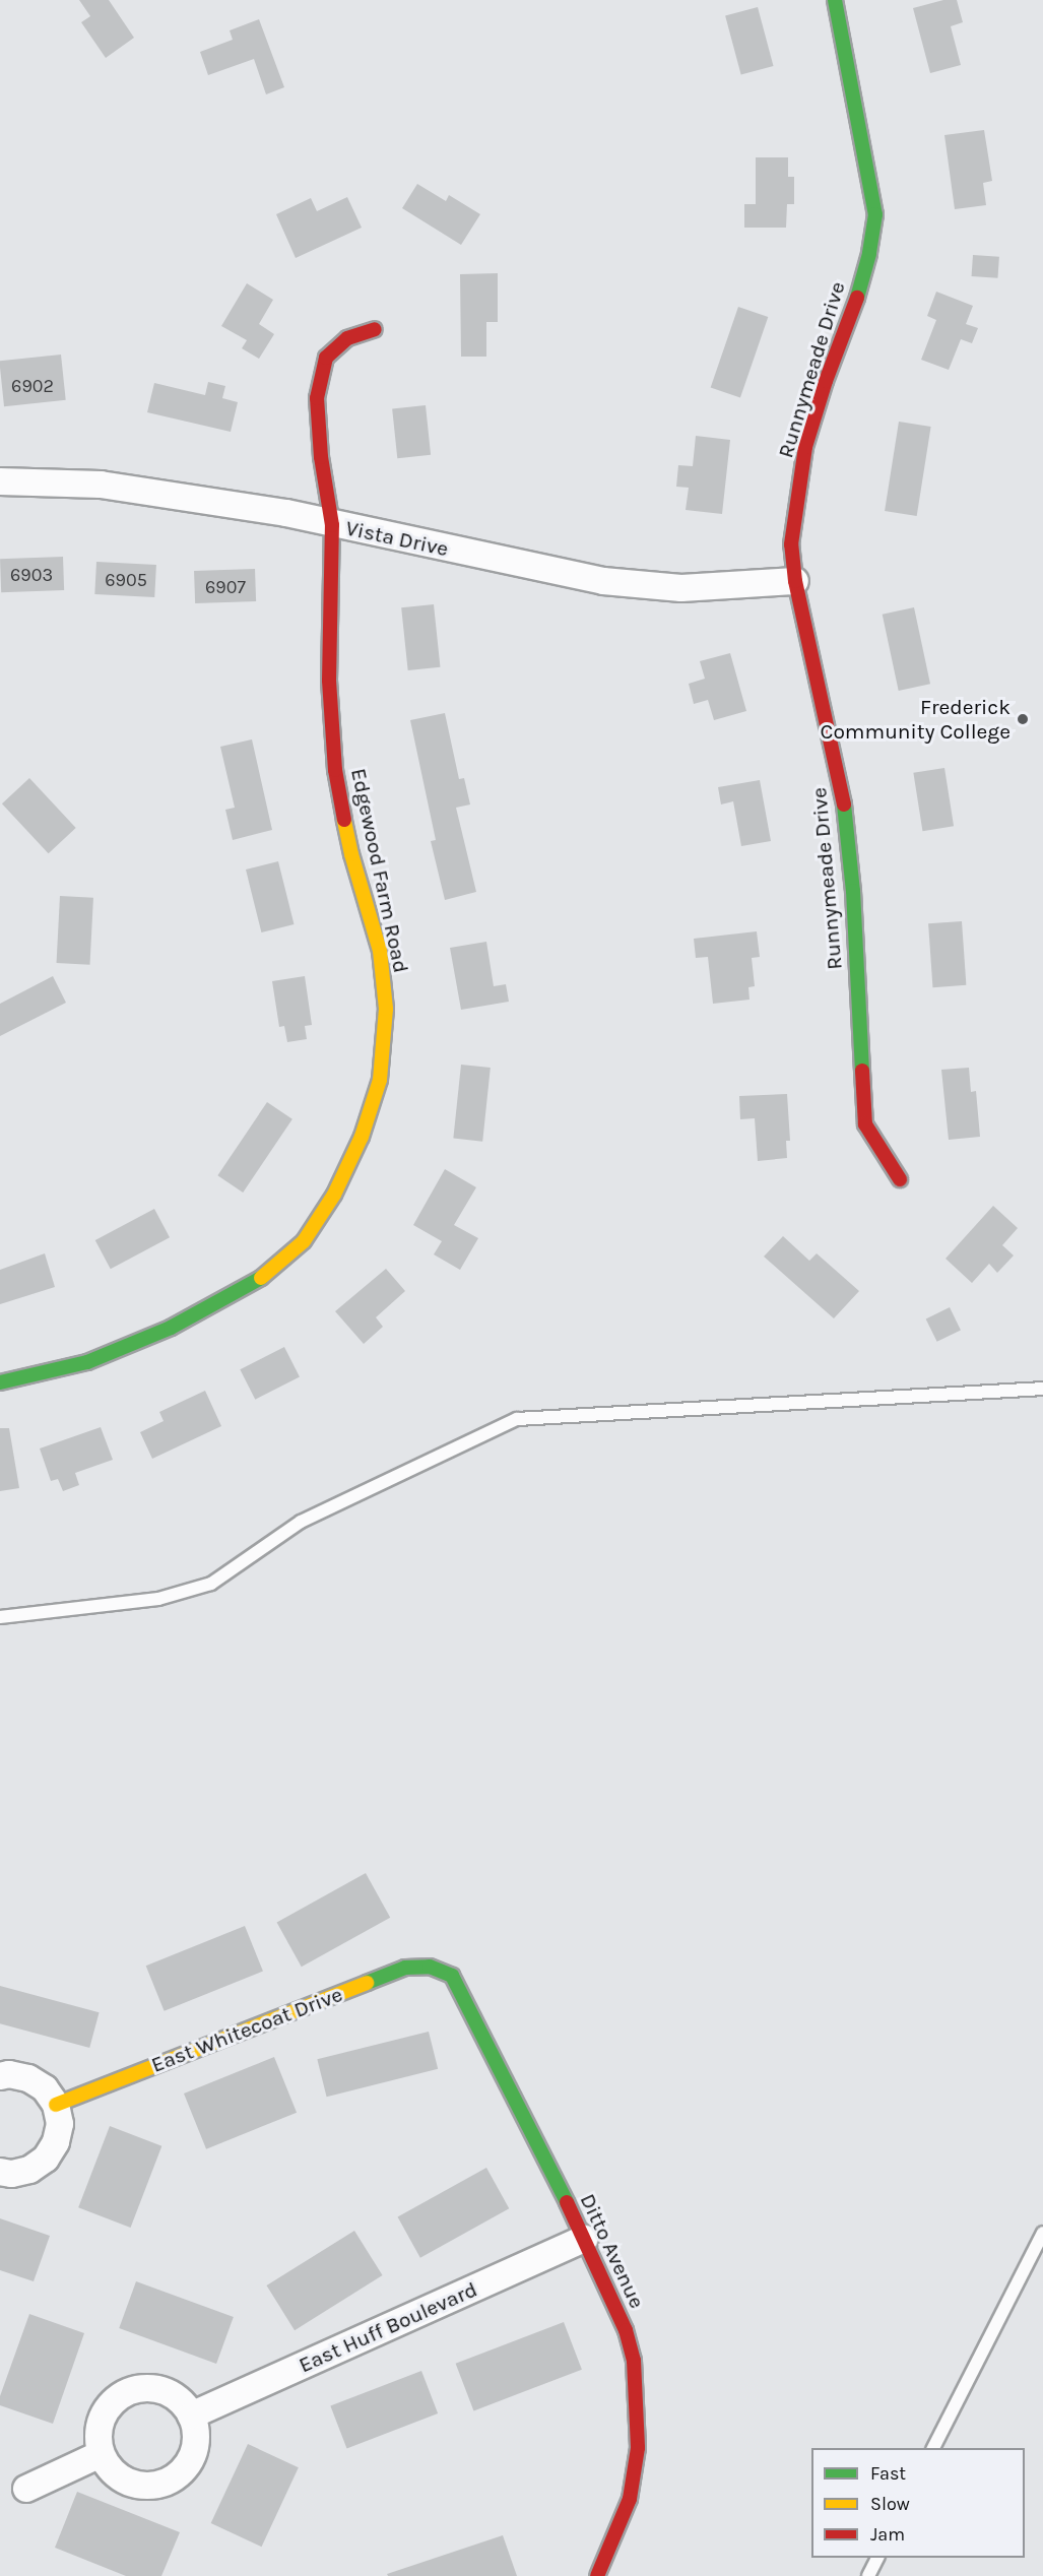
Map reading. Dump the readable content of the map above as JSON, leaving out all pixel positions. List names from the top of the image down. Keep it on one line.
{"streets":{"street":["Runnymeade Drive","Vista Drive","Edgewood Farm Road","East Whitecoat Drive","Ditto Avenue","East Huff Boulevard"]},"crossings":[["Runnymeade Drive","Vista Drive"],["Vista Drive","Edgewood Farm Road"],["East Whitecoat Drive","Ditto Avenue"],["Ditto Avenue","East Huff Boulevard"]],"places":["Frederick Community College"],"house_numbers":["6902","6903","6905","6907"],"legend":["Fast","Slow","Jam"]}
